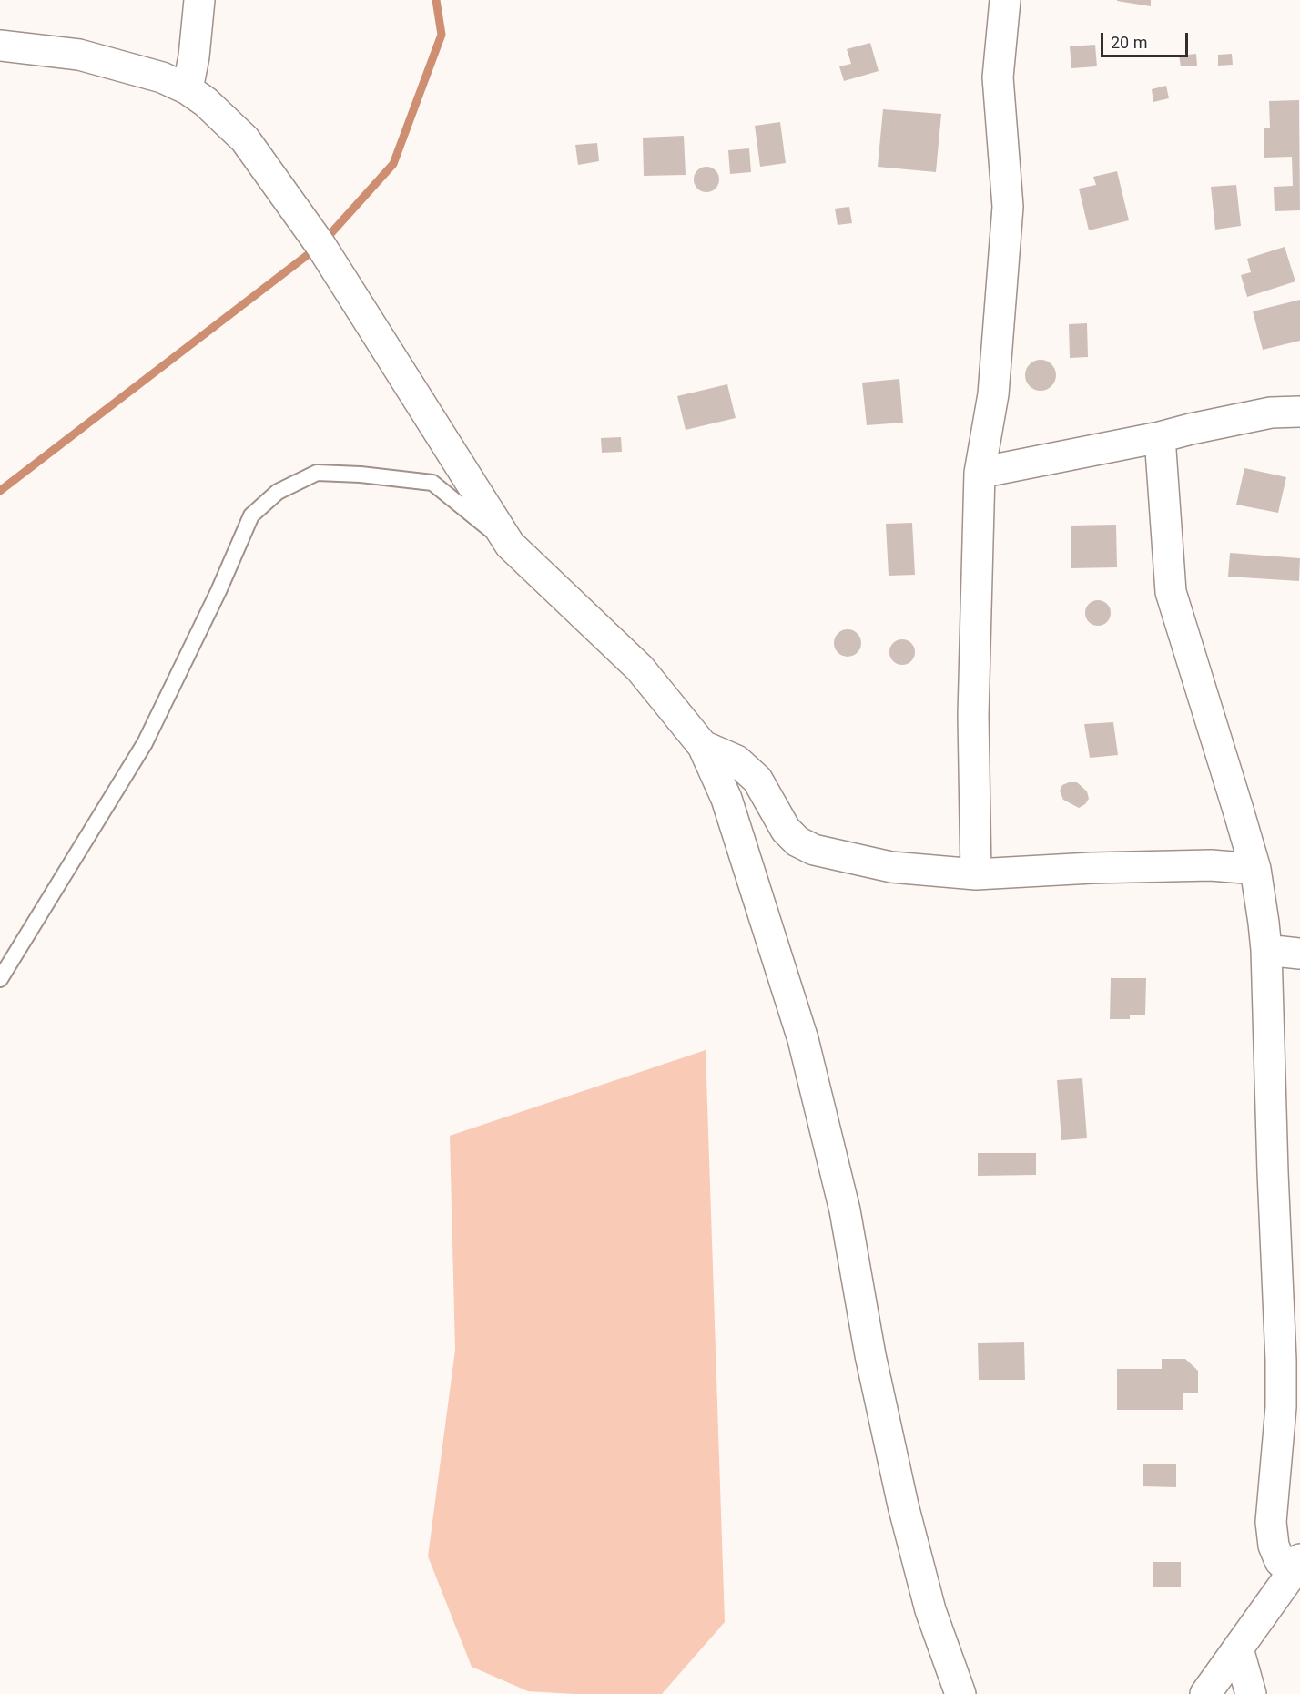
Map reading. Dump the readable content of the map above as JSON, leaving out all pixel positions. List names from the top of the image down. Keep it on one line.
{"scale_bar":"20 m"}
